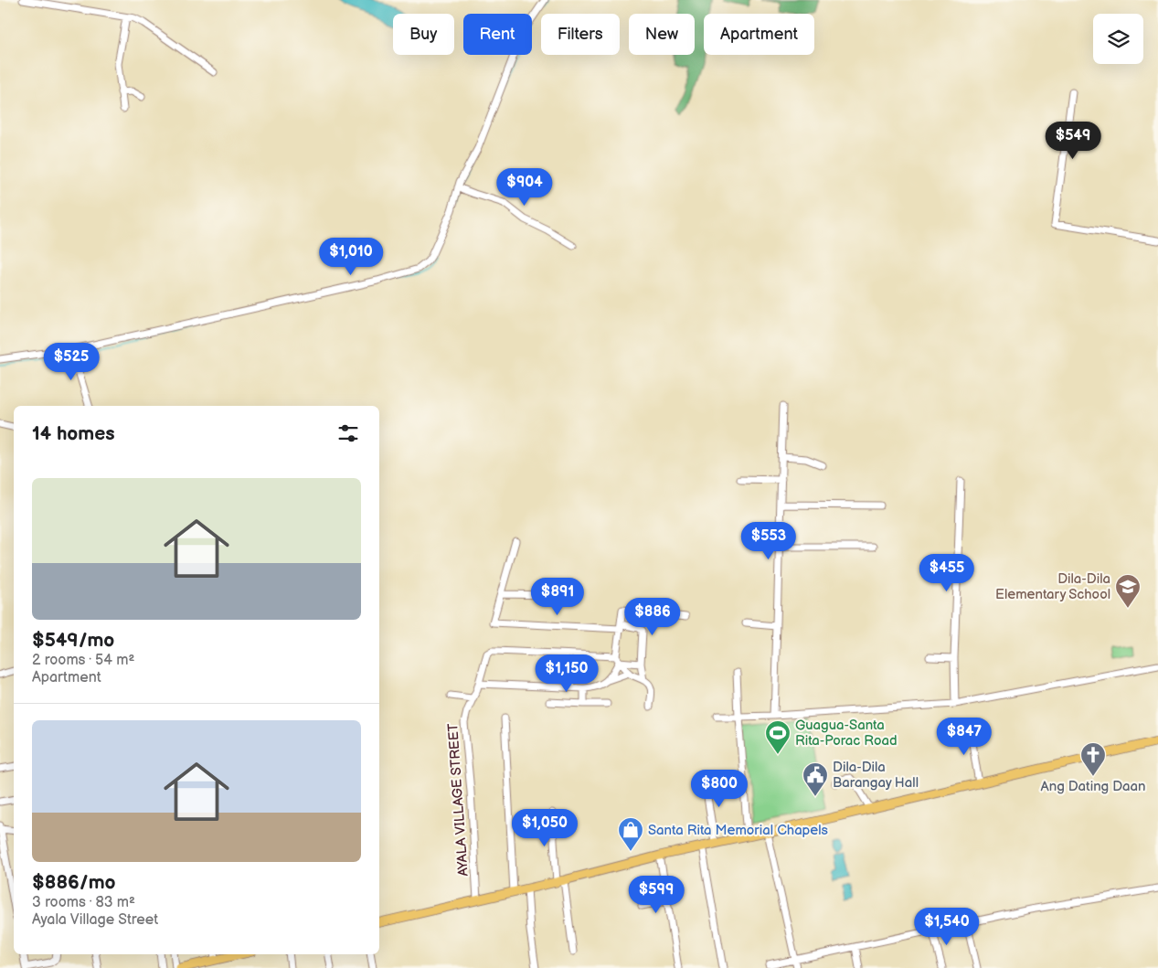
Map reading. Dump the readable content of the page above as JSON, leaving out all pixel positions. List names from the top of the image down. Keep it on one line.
{"streets":{"street":["AYALA VILLAGE STREET"]},"places":{"school or university":["Dila-Dila Elementary School"],"sports":["Guagua-Santa Rita-Porac Road"],"church":["Ang Dating Daan"],"public building":["Dila-Dila Barangay Hall"],"shop":["Santa Rita Memorial Chapels"]},"page":{"chip":["Buy","Rent","Filters","New","Apartment"],"price":["$549","$904","$1,010","$525","$553","$455","$891","$886","$1,150","$847","$800","$1,050","$599","$1,540"],"heading":"14 homes","list":[{"name":"$549/mo","note":"2 rooms · 54 m² · Apartment"},{"name":"$886/mo","note":"3 rooms · 83 m² · Ayala Village Street"}]}}
